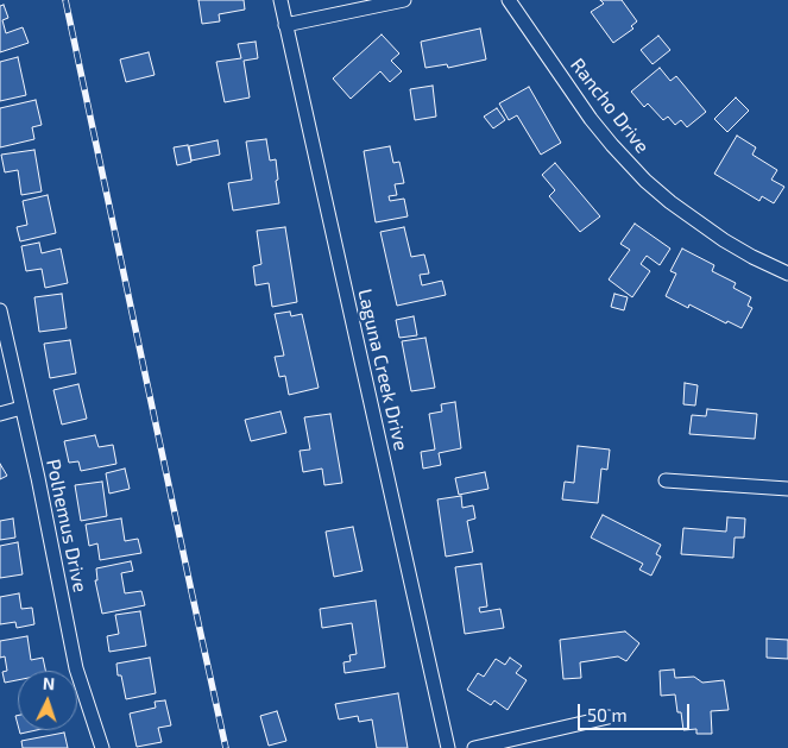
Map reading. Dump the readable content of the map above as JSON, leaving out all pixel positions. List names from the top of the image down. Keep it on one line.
{"streets":{"street":["Rancho Drive","Laguna Creek Drive","Polhemus Drive"]},"scale_bar":"50 m","north":"top"}
